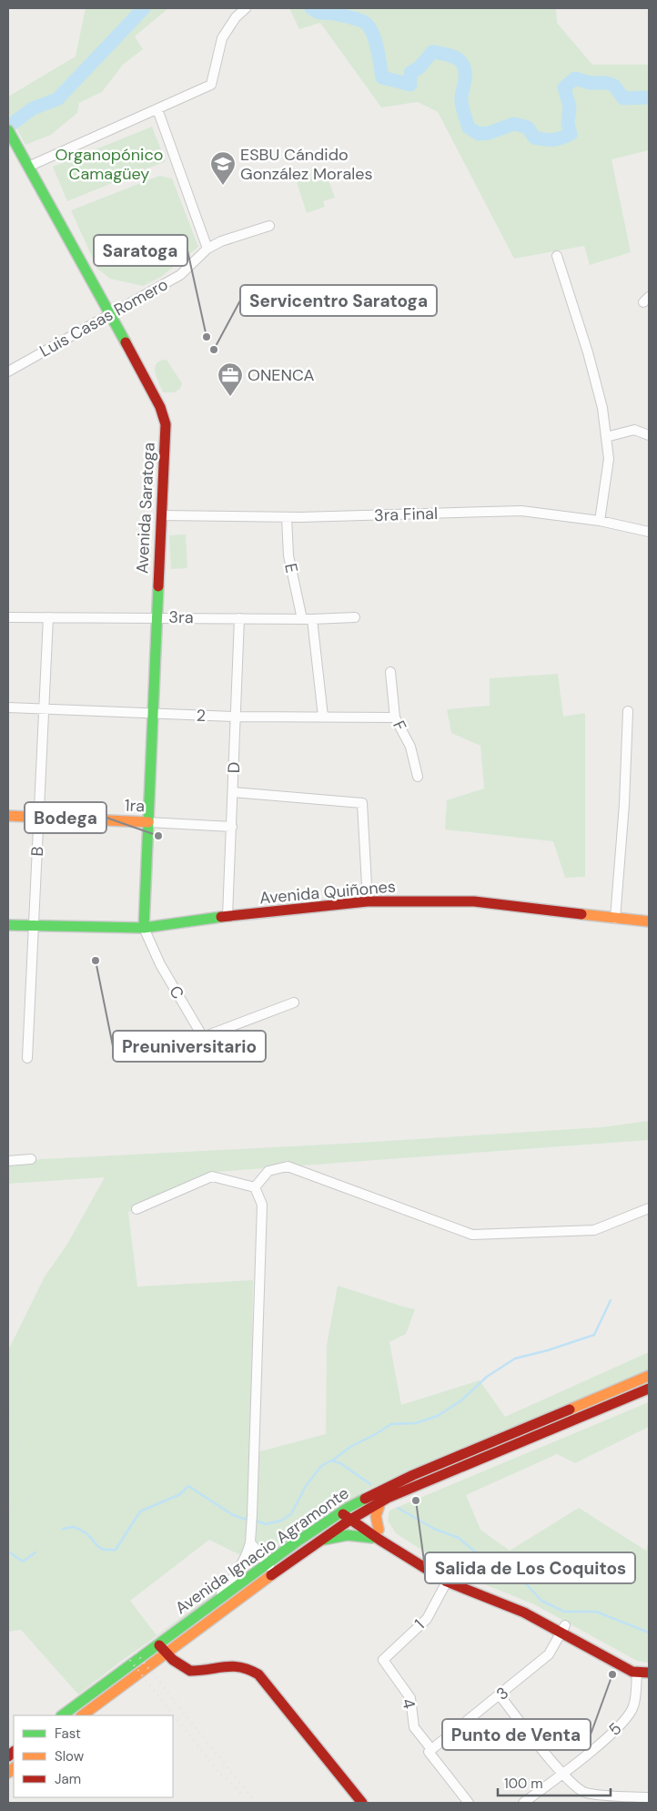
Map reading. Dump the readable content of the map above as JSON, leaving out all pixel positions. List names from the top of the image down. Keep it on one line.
{"streets":{"main road":["Avenida Saratoga","1ra","Avenida Quiñones","Avenida Ignacio Agramonte"],"street":["Luis Casas Romero","3ra Final","E","3ra","2","F","D","B","C","1","3","4","5"]},"crossings":[["Luis Casas Romero","Avenida Saratoga"],["Avenida Saratoga","3ra Final"],["Avenida Saratoga","3ra"],["Avenida Saratoga","2"],["Avenida Saratoga","1ra"],["Avenida Saratoga","Avenida Quiñones"],["Avenida Saratoga","C"],["3ra Final","E"],["E","3ra"],["E","2"],["3ra","D"],["3ra","B"],["2","F"],["2","D"],["2","B"],["D","1ra"],["D","Avenida Quiñones"],["1ra","B"],["B","Avenida Quiñones"],["Avenida Quiñones","C"],["1","4"],["3","4"]],"parks":["Organopónico Camagüey"],"places":{"school or university":["ESBU Cándido González Morales"],"other":["Saratoga","Servicentro Saratoga","Bodega","Preuniversitario","Salida de Los Coquitos","Punto de Venta"],"office":["ONENCA"]},"legend":["Fast","Slow","Jam"],"scale_bar":"100 m"}
